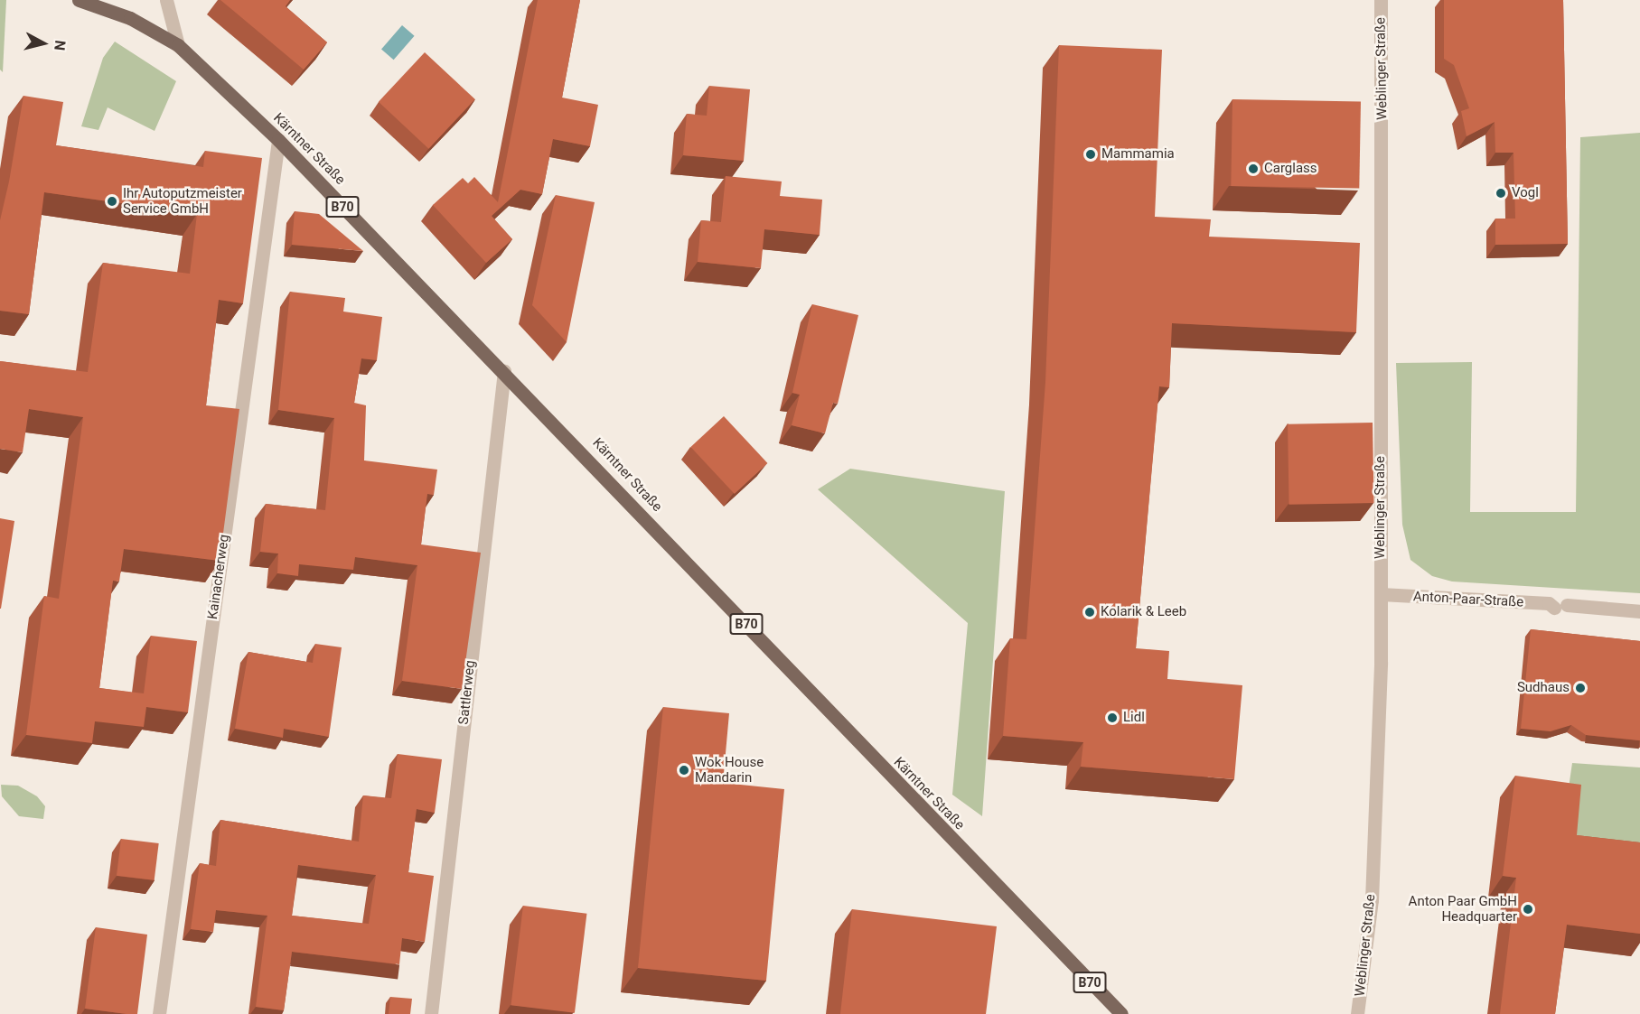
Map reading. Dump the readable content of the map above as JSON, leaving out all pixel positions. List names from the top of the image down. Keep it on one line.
{"streets":{"main road":["Kärntner Straße","B70"],"street":["Weblinger Straße","Kainacherweg","Anton-Paar-Straße","Sattlerweg"]},"crossings":[["Weblinger Straße","Anton-Paar-Straße"],["Kärntner Straße","Kainacherweg"],["Kärntner Straße","Sattlerweg"]],"places":["Mammamia","Carglass","Vogl","Ihr Autoputzmeister Service GmbH","Kolarik & Leeb","Sudhaus","Lidl","Wok House Mandarin","Anton Paar GmbH Headquarter"],"north":"right"}
